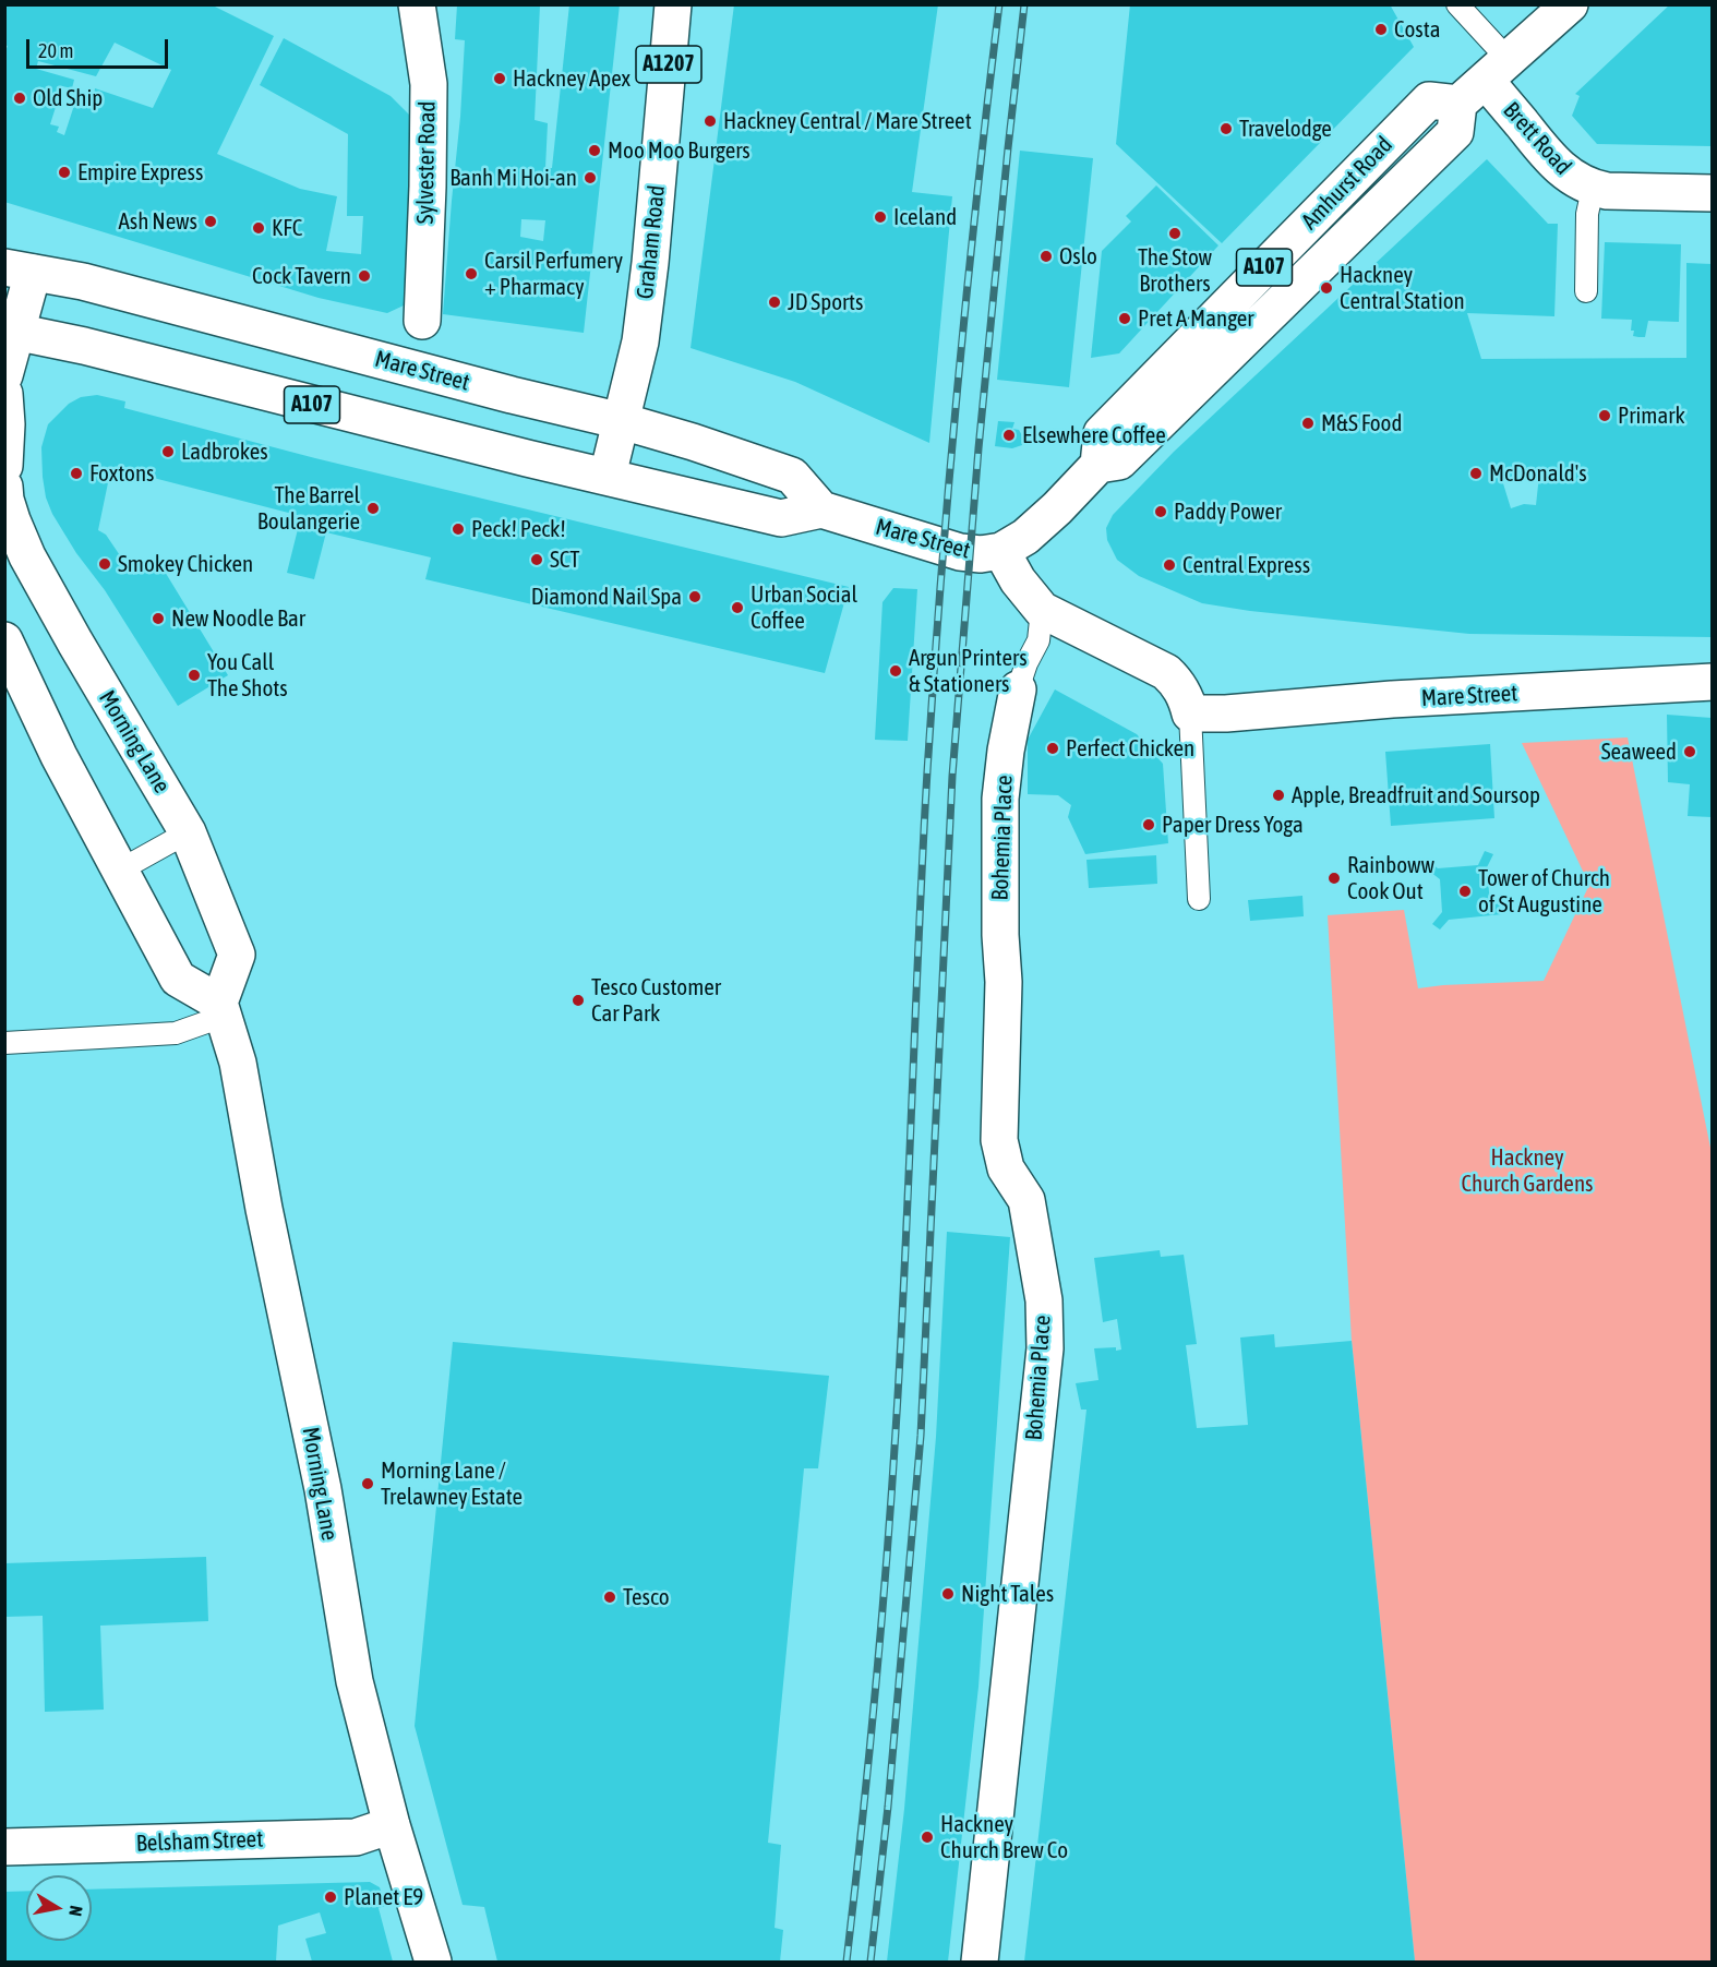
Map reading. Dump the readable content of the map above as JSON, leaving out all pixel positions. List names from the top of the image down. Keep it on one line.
{"streets":{"main road":["A1207","Brett Road","Sylvester Road","Amhurst Road","Graham Road","A107","Mare Street","Morning Lane","Bohemia Place","Belsham Street"]},"crossings":[["Brett Road","Amhurst Road"],["Amhurst Road","Mare Street"],["Graham Road","Mare Street"],["Mare Street","Bohemia Place"],["Morning Lane","Belsham Street"]],"parks":["Hackney Church Gardens"],"places":["Costa","Hackney Apex","Old Ship","Hackney Central / Mare Street","Travelodge","Moo Moo Burgers","Empire Express","Banh Mi Hoi-an","Iceland","Ash News","KFC","The Stow Brothers","Oslo","Carsil Perfumery + Pharmacy","Cock Tavern","Hackney Central Station","JD Sports","Pret A Manger","Primark","M&S Food","Elsewhere Coffee","Ladbrokes","Foxtons","McDonald's","The Barrel Boulangerie","Paddy Power","Peck! Peck!","SCT","Smokey Chicken","Central Express","Diamond Nail Spa","Urban Social Coffee","New Noodle Bar","Argun Printers & Stationers","You Call The Shots","Perfect Chicken","Seaweed","Apple, Breadfruit and Soursop","Paper Dress Yoga","Rainboww Cook Out","Tower of Church of St Augustine","Tesco Customer Car Park","Morning Lane / Trelawney Estate","Night Tales","Tesco","Hackney Church Brew Co","Planet E9"],"scale_bar":"20 m","north":"right"}
